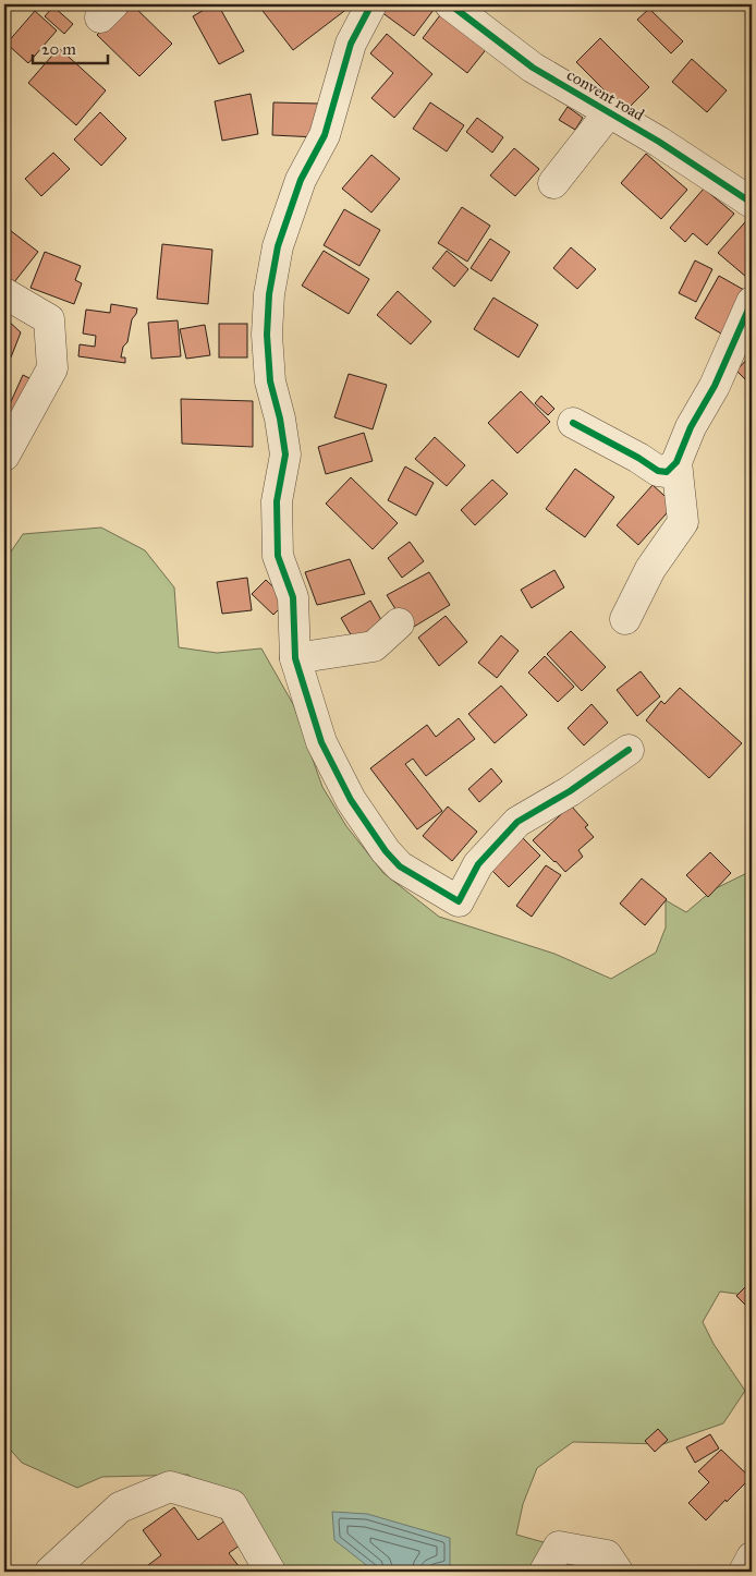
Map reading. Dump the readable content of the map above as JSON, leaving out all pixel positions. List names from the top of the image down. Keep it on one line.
{"streets":{"street":["convent road"]},"scale_bar":"20 m"}
